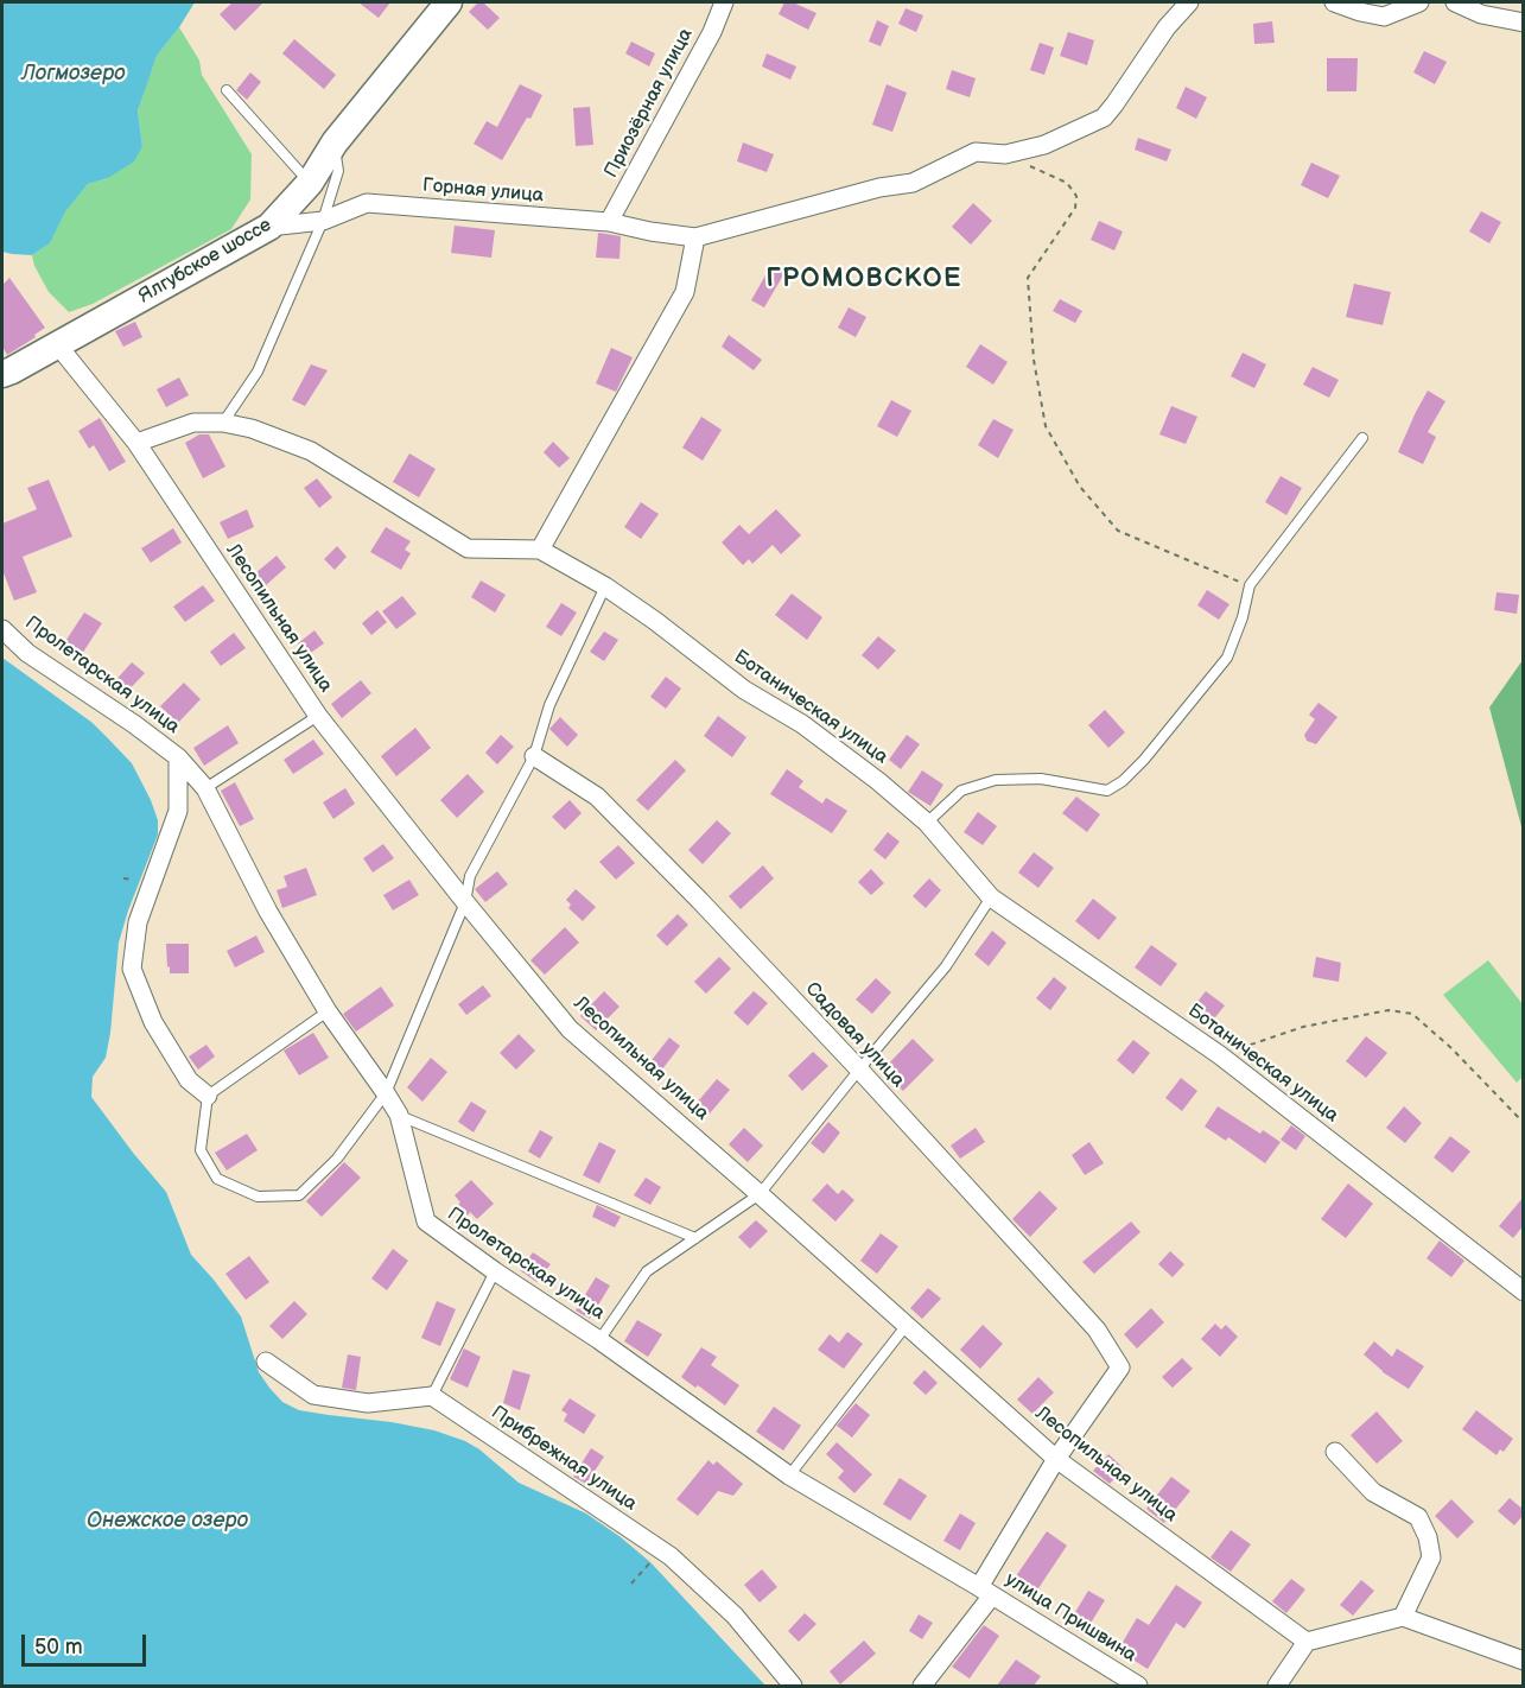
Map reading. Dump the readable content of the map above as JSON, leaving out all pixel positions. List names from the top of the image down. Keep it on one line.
{"streets":{"street":["Приозёрная улица","Горная улица","Ялгубское шоссе","Лесопильная улица","Пролетарская улица","Ботаническая улица","Садовая улица","Прибрежная улица","улица Пришвина"]},"crossings":[["Приозёрная улица","Горная улица"],["Горная улица","Ялгубское шоссе"],["Ялгубское шоссе","Лесопильная улица"],["Лесопильная улица","Ботаническая улица"],["Лесопильная улица","Садовая улица"],["Пролетарская улица","улица Пришвина"]],"districts":["ГРОМОВСКОЕ"],"water":["Логмозеро","Онежское озеро"],"scale_bar":"50 m"}
